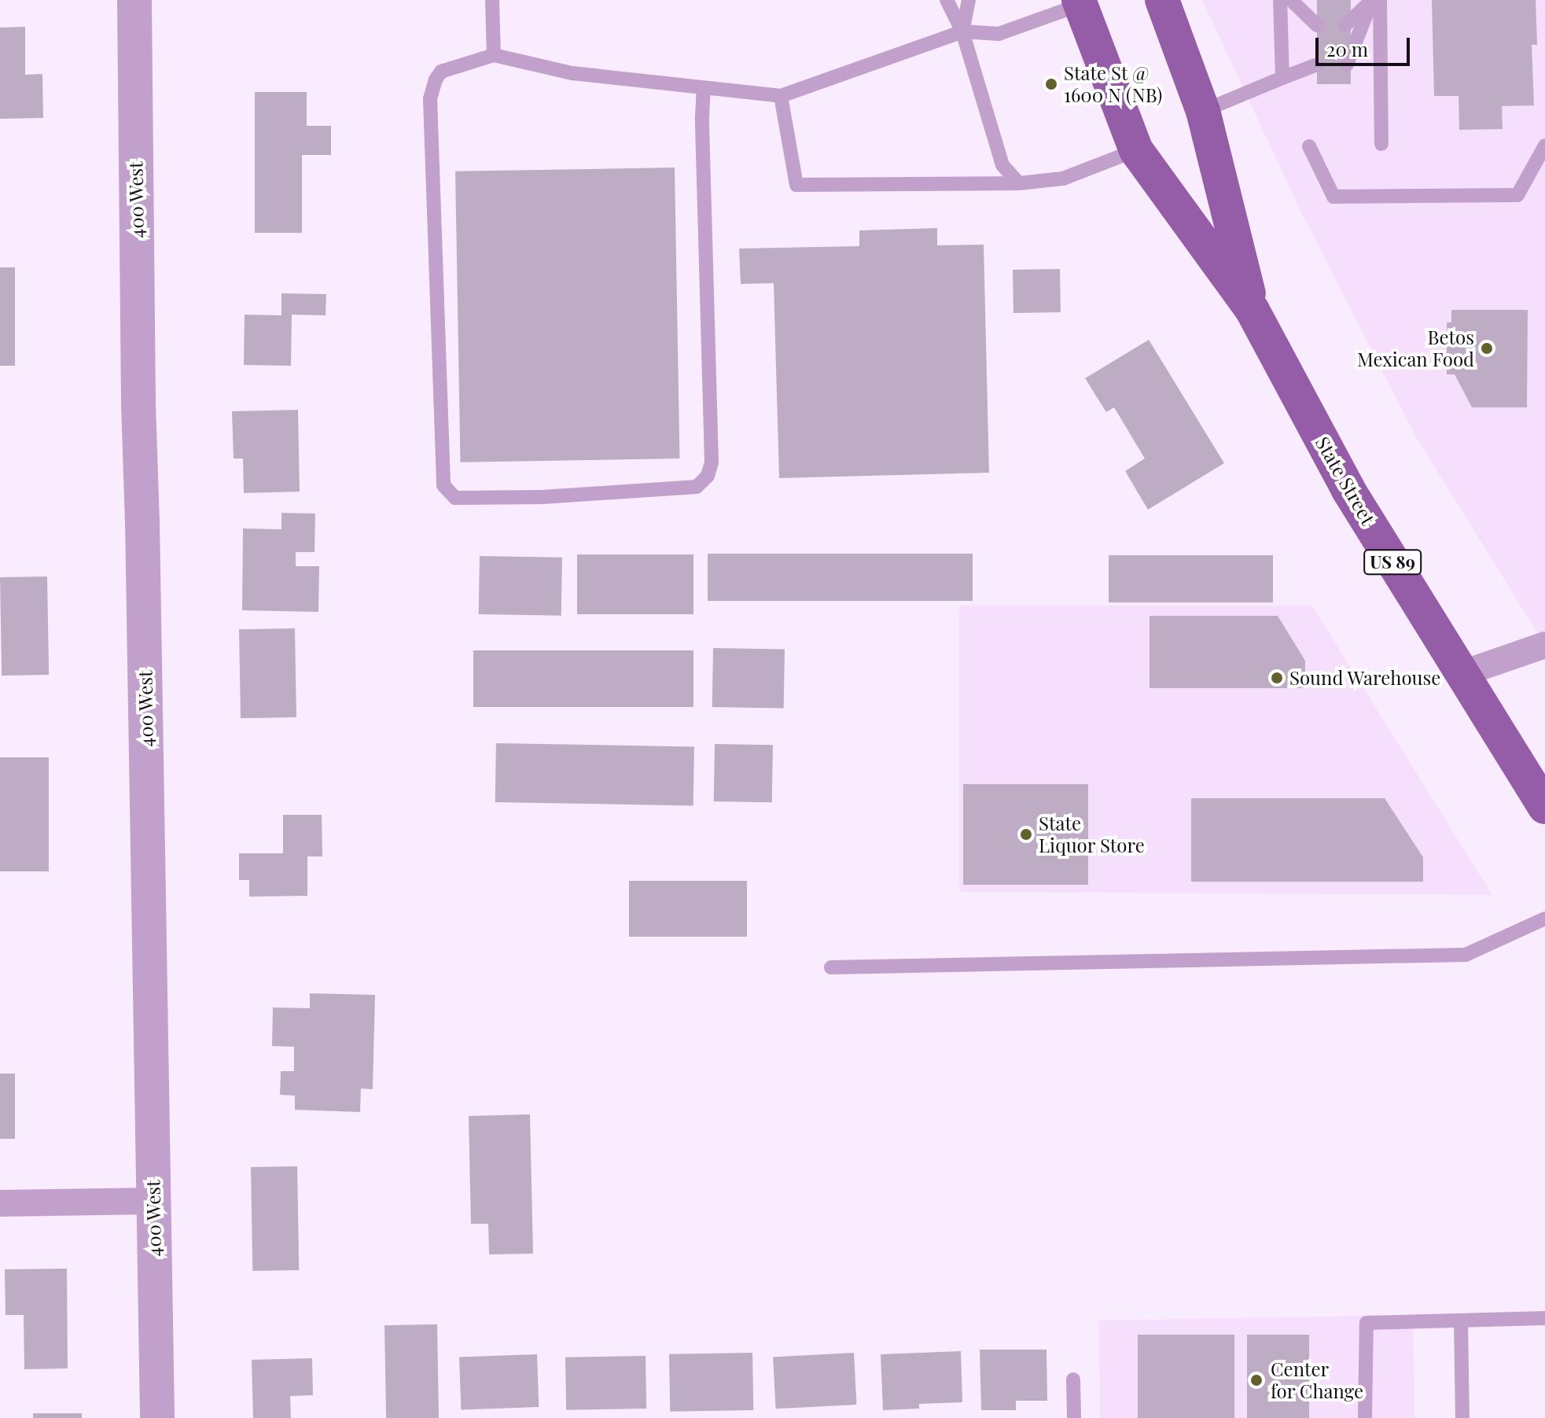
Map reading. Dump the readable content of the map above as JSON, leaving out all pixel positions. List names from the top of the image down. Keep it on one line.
{"streets":{"main road":["State Street","US 89"],"street":["400 West"]},"places":["State St @ 1600 N (NB)","Betos Mexican Food","Sound Warehouse","State Liquor Store","Center for Change"],"scale_bar":"20 m"}
